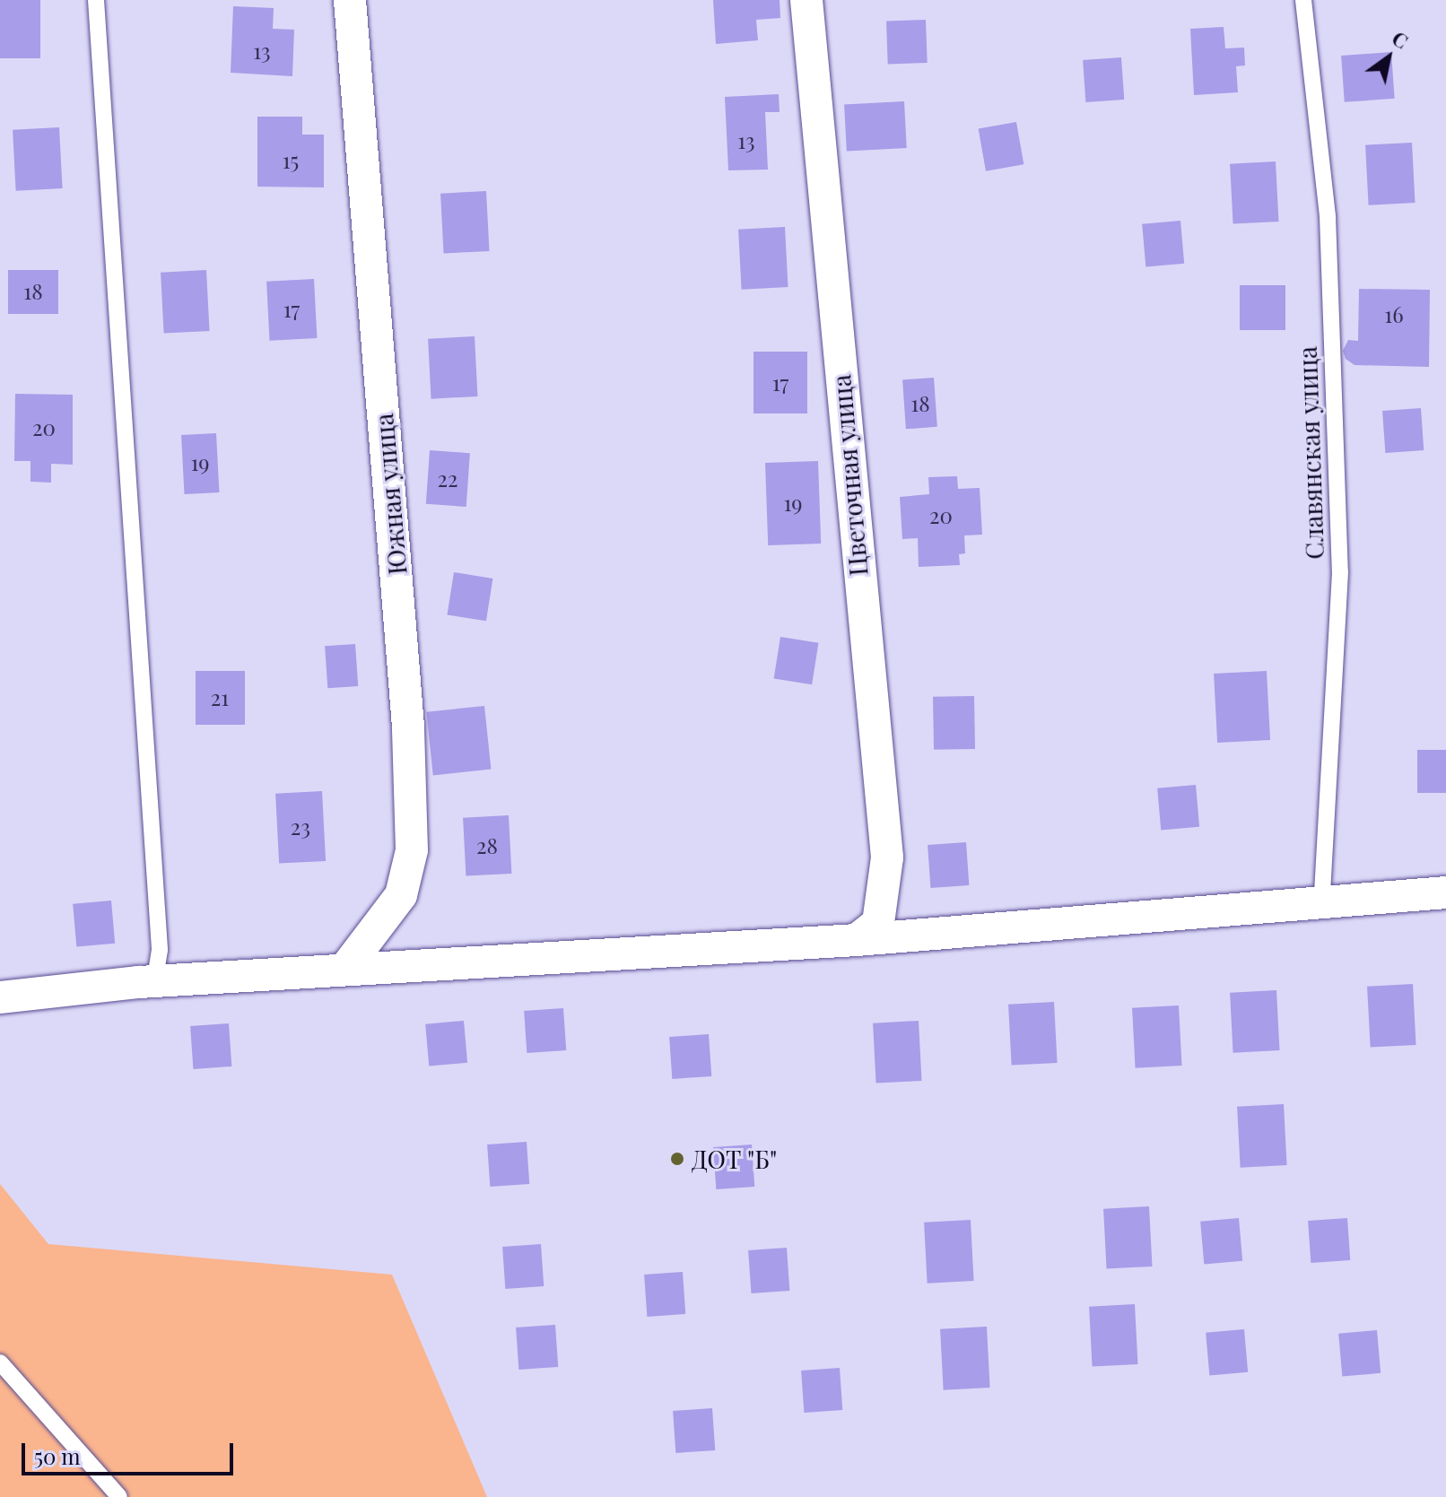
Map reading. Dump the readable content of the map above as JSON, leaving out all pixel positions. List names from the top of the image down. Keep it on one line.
{"streets":{"street":["Цветочная улица","Южная улица"],"lane":["Славянская улица"]},"places":["ДОТ \"Б\""],"house_numbers":["13","13","15","18","17","16","17","18","20","19","22","19","20","21","23","28"],"scale_bar":"50 m","north":"top right"}
